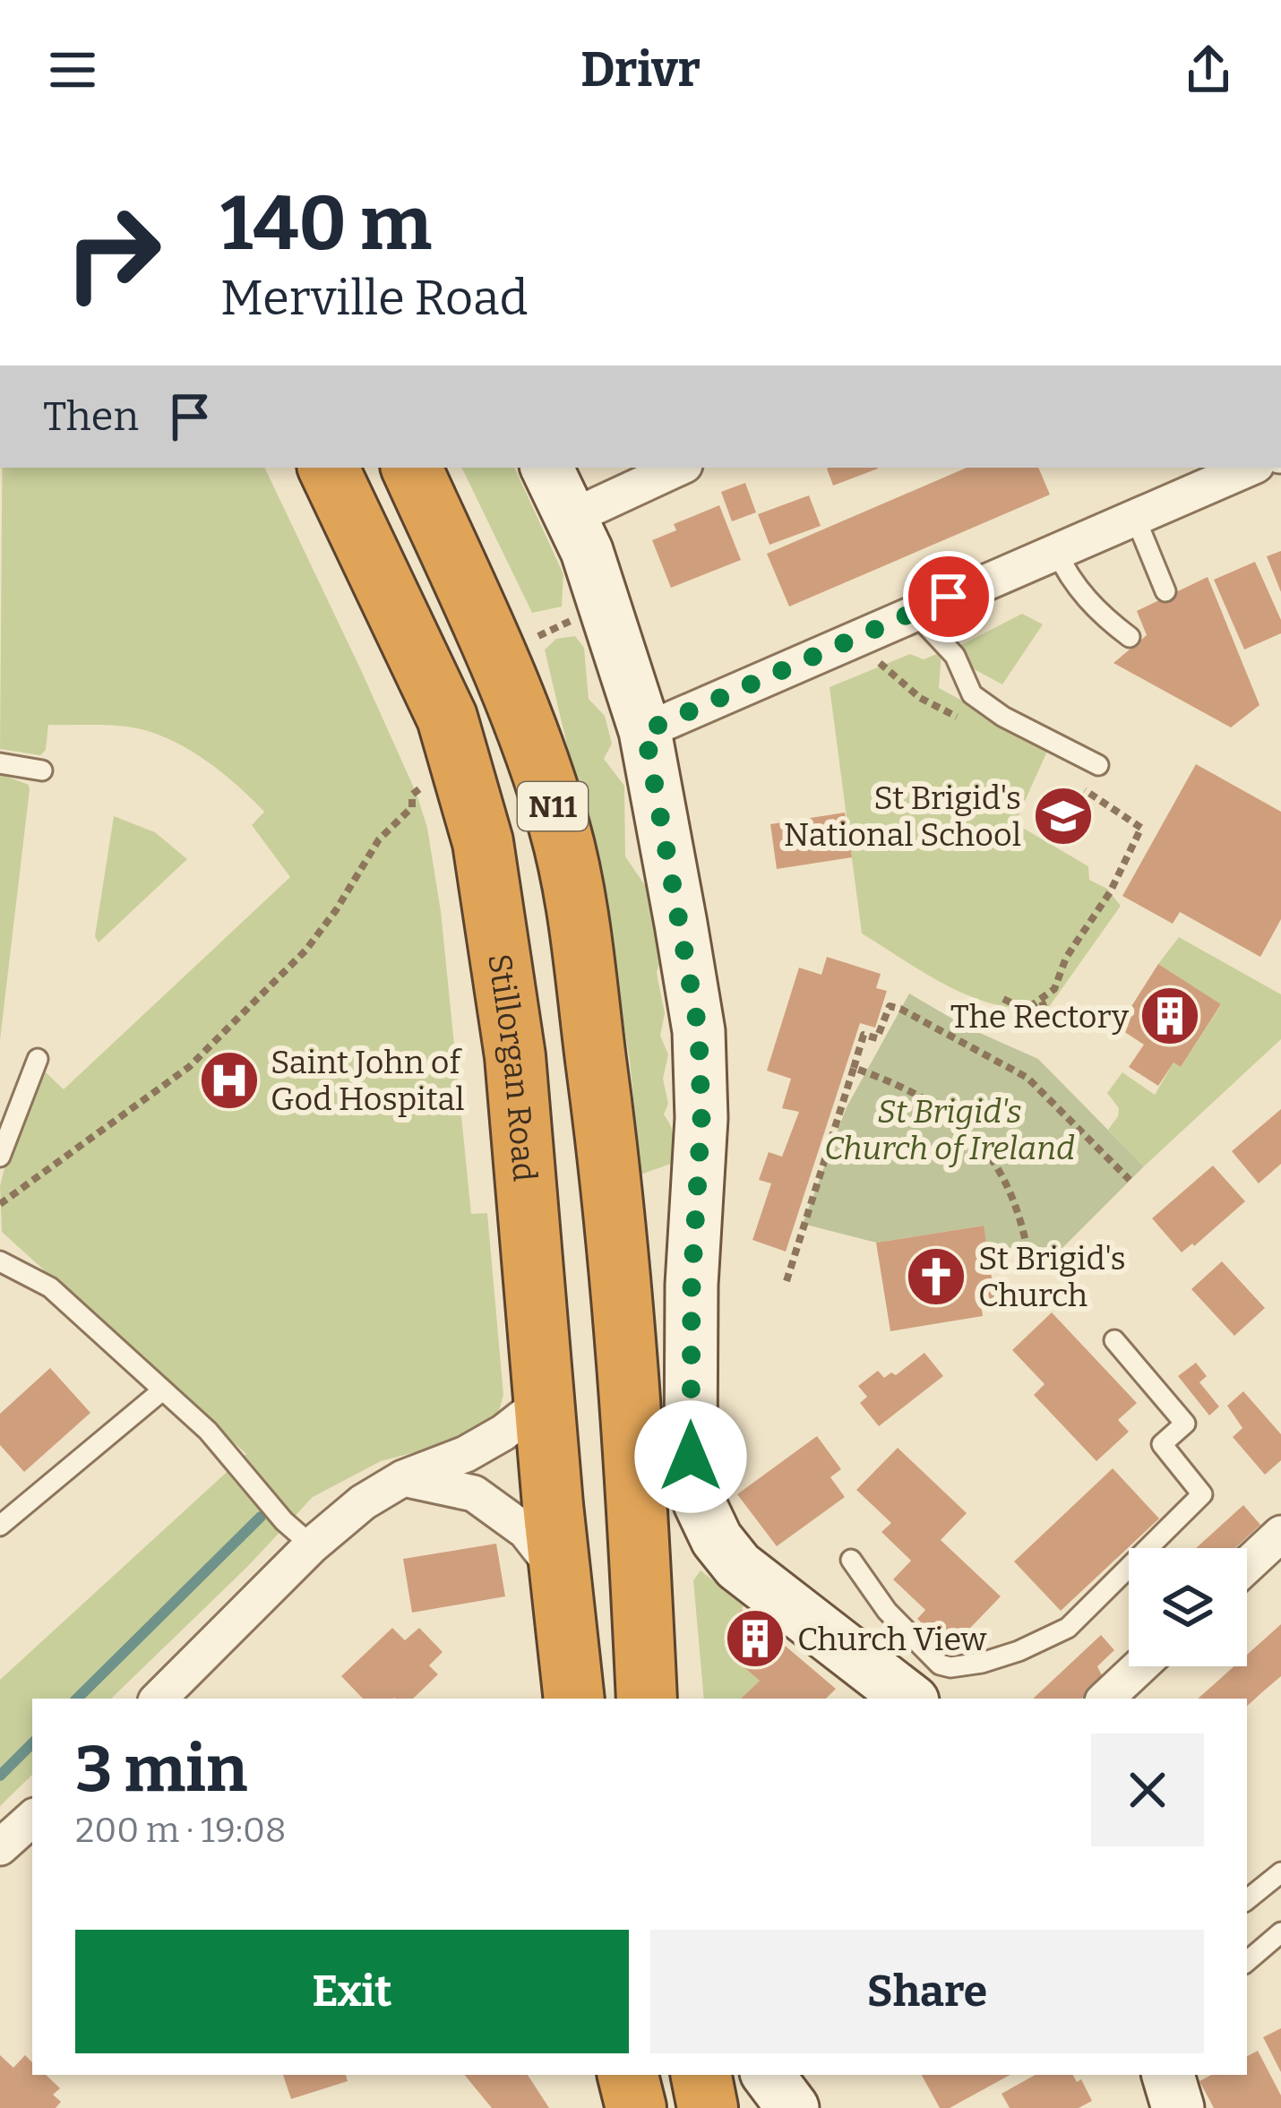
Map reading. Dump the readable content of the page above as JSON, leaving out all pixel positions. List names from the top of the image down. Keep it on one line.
{"streets":{"highway":["N11","Stillorgan Road"]},"parks":["St Brigid's Church of Ireland"],"places":{"school or university":["St Brigid's National School"],"building":["The Rectory","Church View"],"hospital":["Saint John of God Hospital"],"church":["St Brigid's Church"]},"page":{"header":"Drivr","turn":["140 m","Merville Road"],"then":"Then","heading":["3 min","200 m · 19:08"],"buttons":["Exit","Share"]}}
